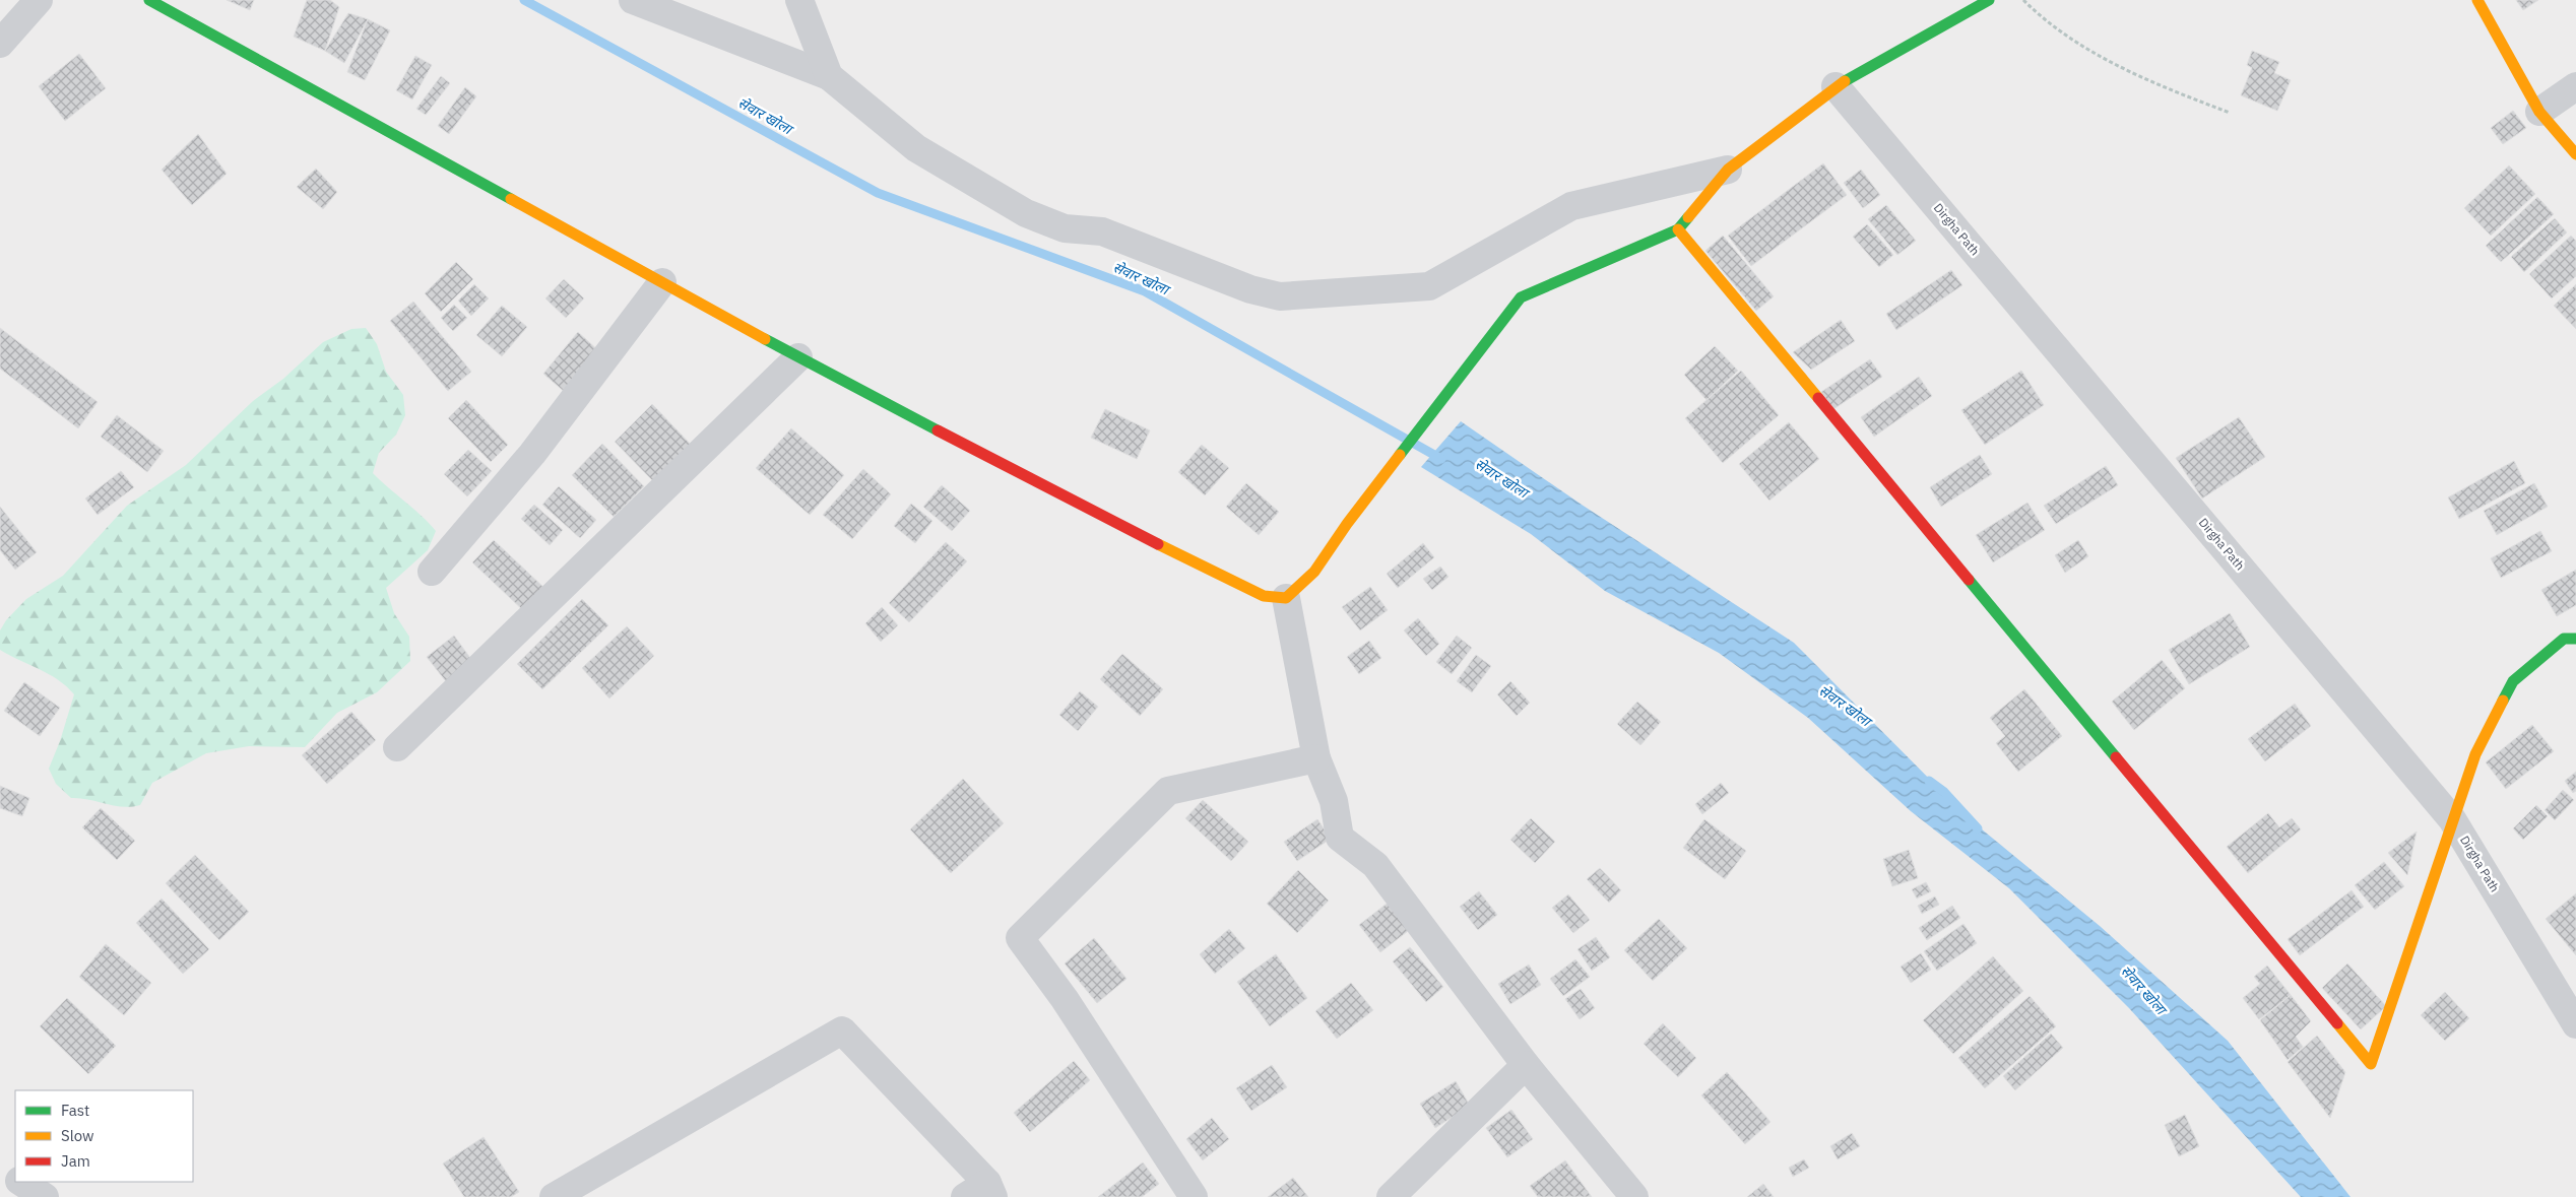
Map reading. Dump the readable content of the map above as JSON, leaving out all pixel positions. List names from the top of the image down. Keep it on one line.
{"streets":{"street":["Dirgha Path"]},"water":["सेवार खोला"],"legend":["Fast","Slow","Jam"]}
